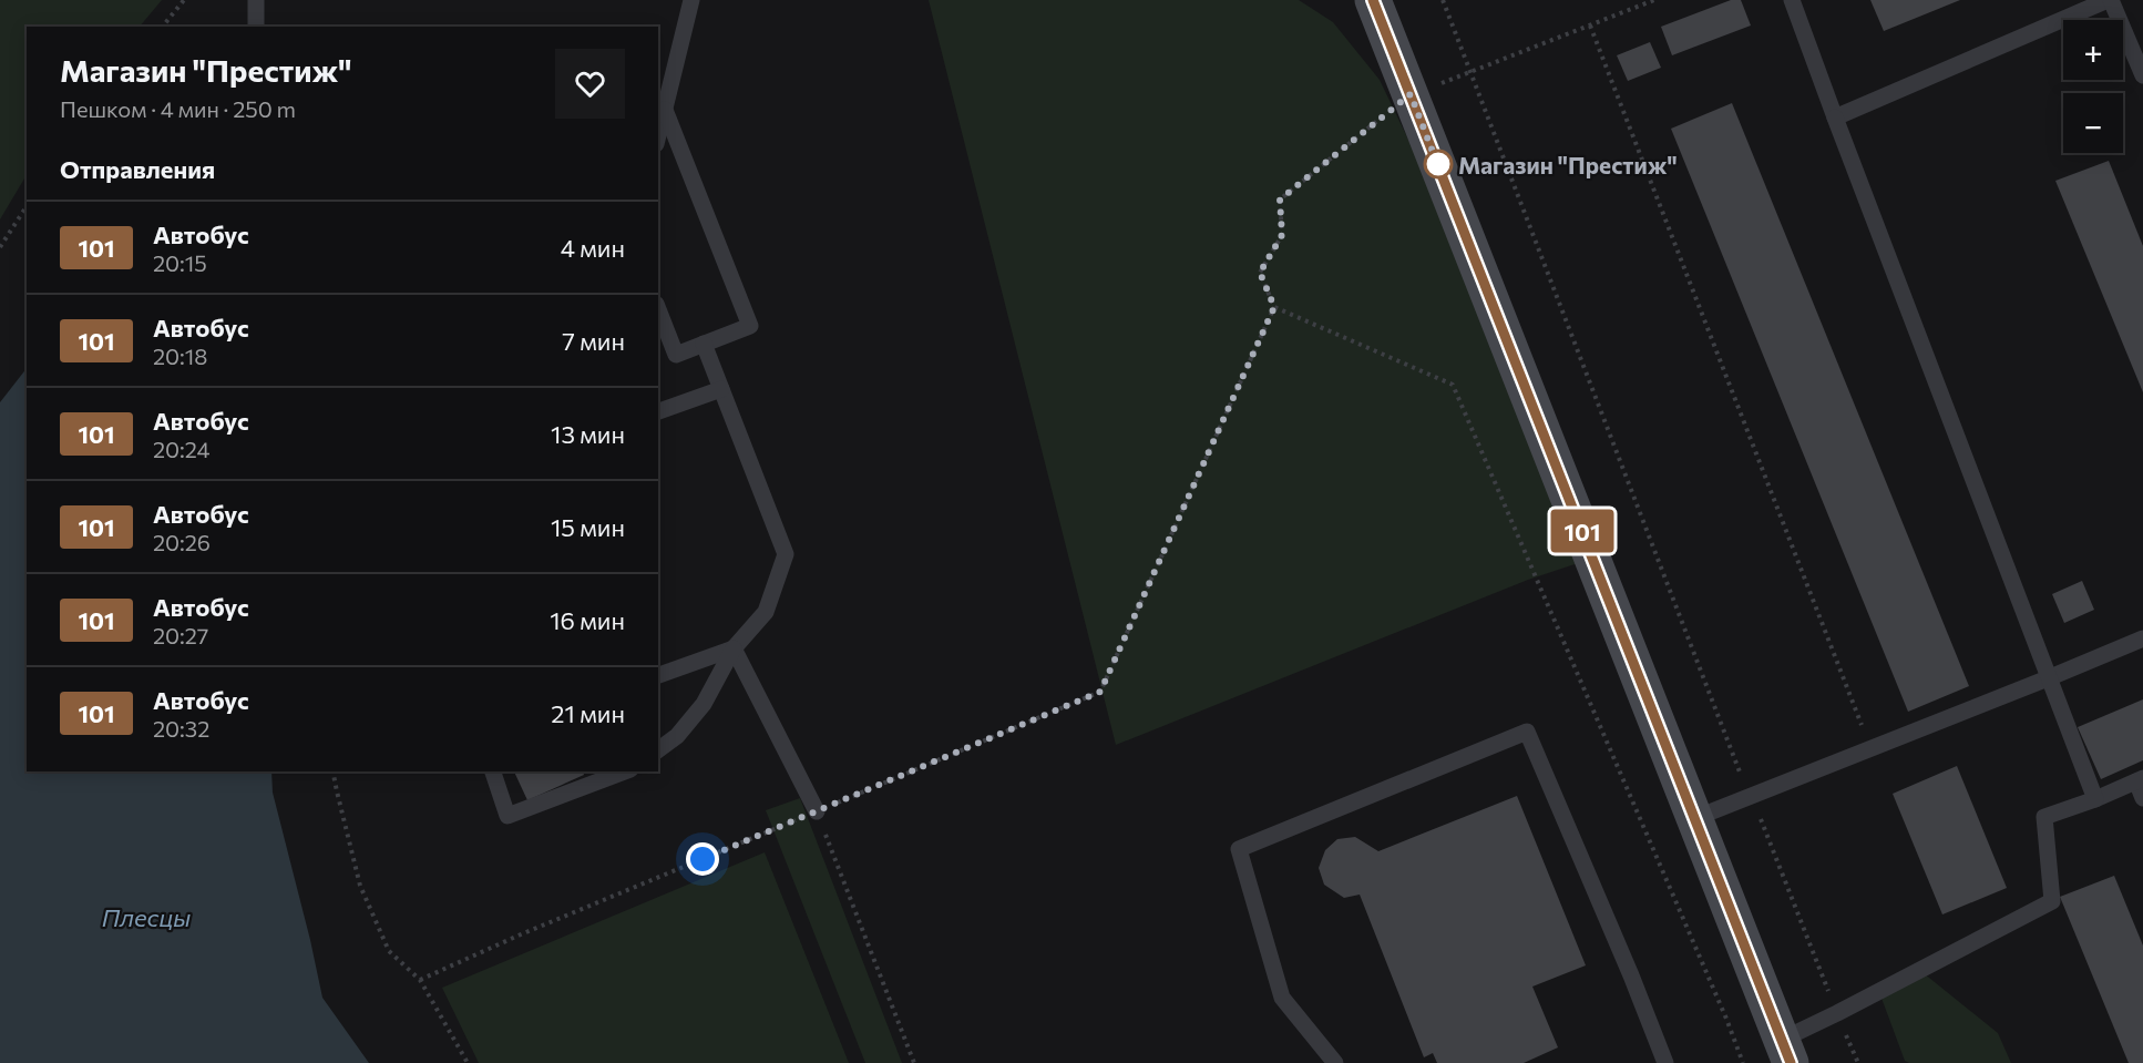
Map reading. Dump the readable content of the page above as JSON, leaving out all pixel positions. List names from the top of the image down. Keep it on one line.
{"water":["Плесцы"],"places":["Магазин \"Престиж\""],"lines":["bus line 101"],"page":{"on_map":"101","map_buttons":["+","−"],"heading":[["Магазин \"Престиж\"","Пешком · 4 мин · 250 m"],"Отправления"],"list":[{"mark":"101","name":"Автобус","note":"20:15","value":"4 мин"},{"mark":"101","name":"Автобус","note":"20:18","value":"7 мин"},{"mark":"101","name":"Автобус","note":"20:24","value":"13 мин"},{"mark":"101","name":"Автобус","note":"20:26","value":"15 мин"},{"mark":"101","name":"Автобус","note":"20:27","value":"16 мин"},{"mark":"101","name":"Автобус","note":"20:32","value":"21 мин"}]}}
